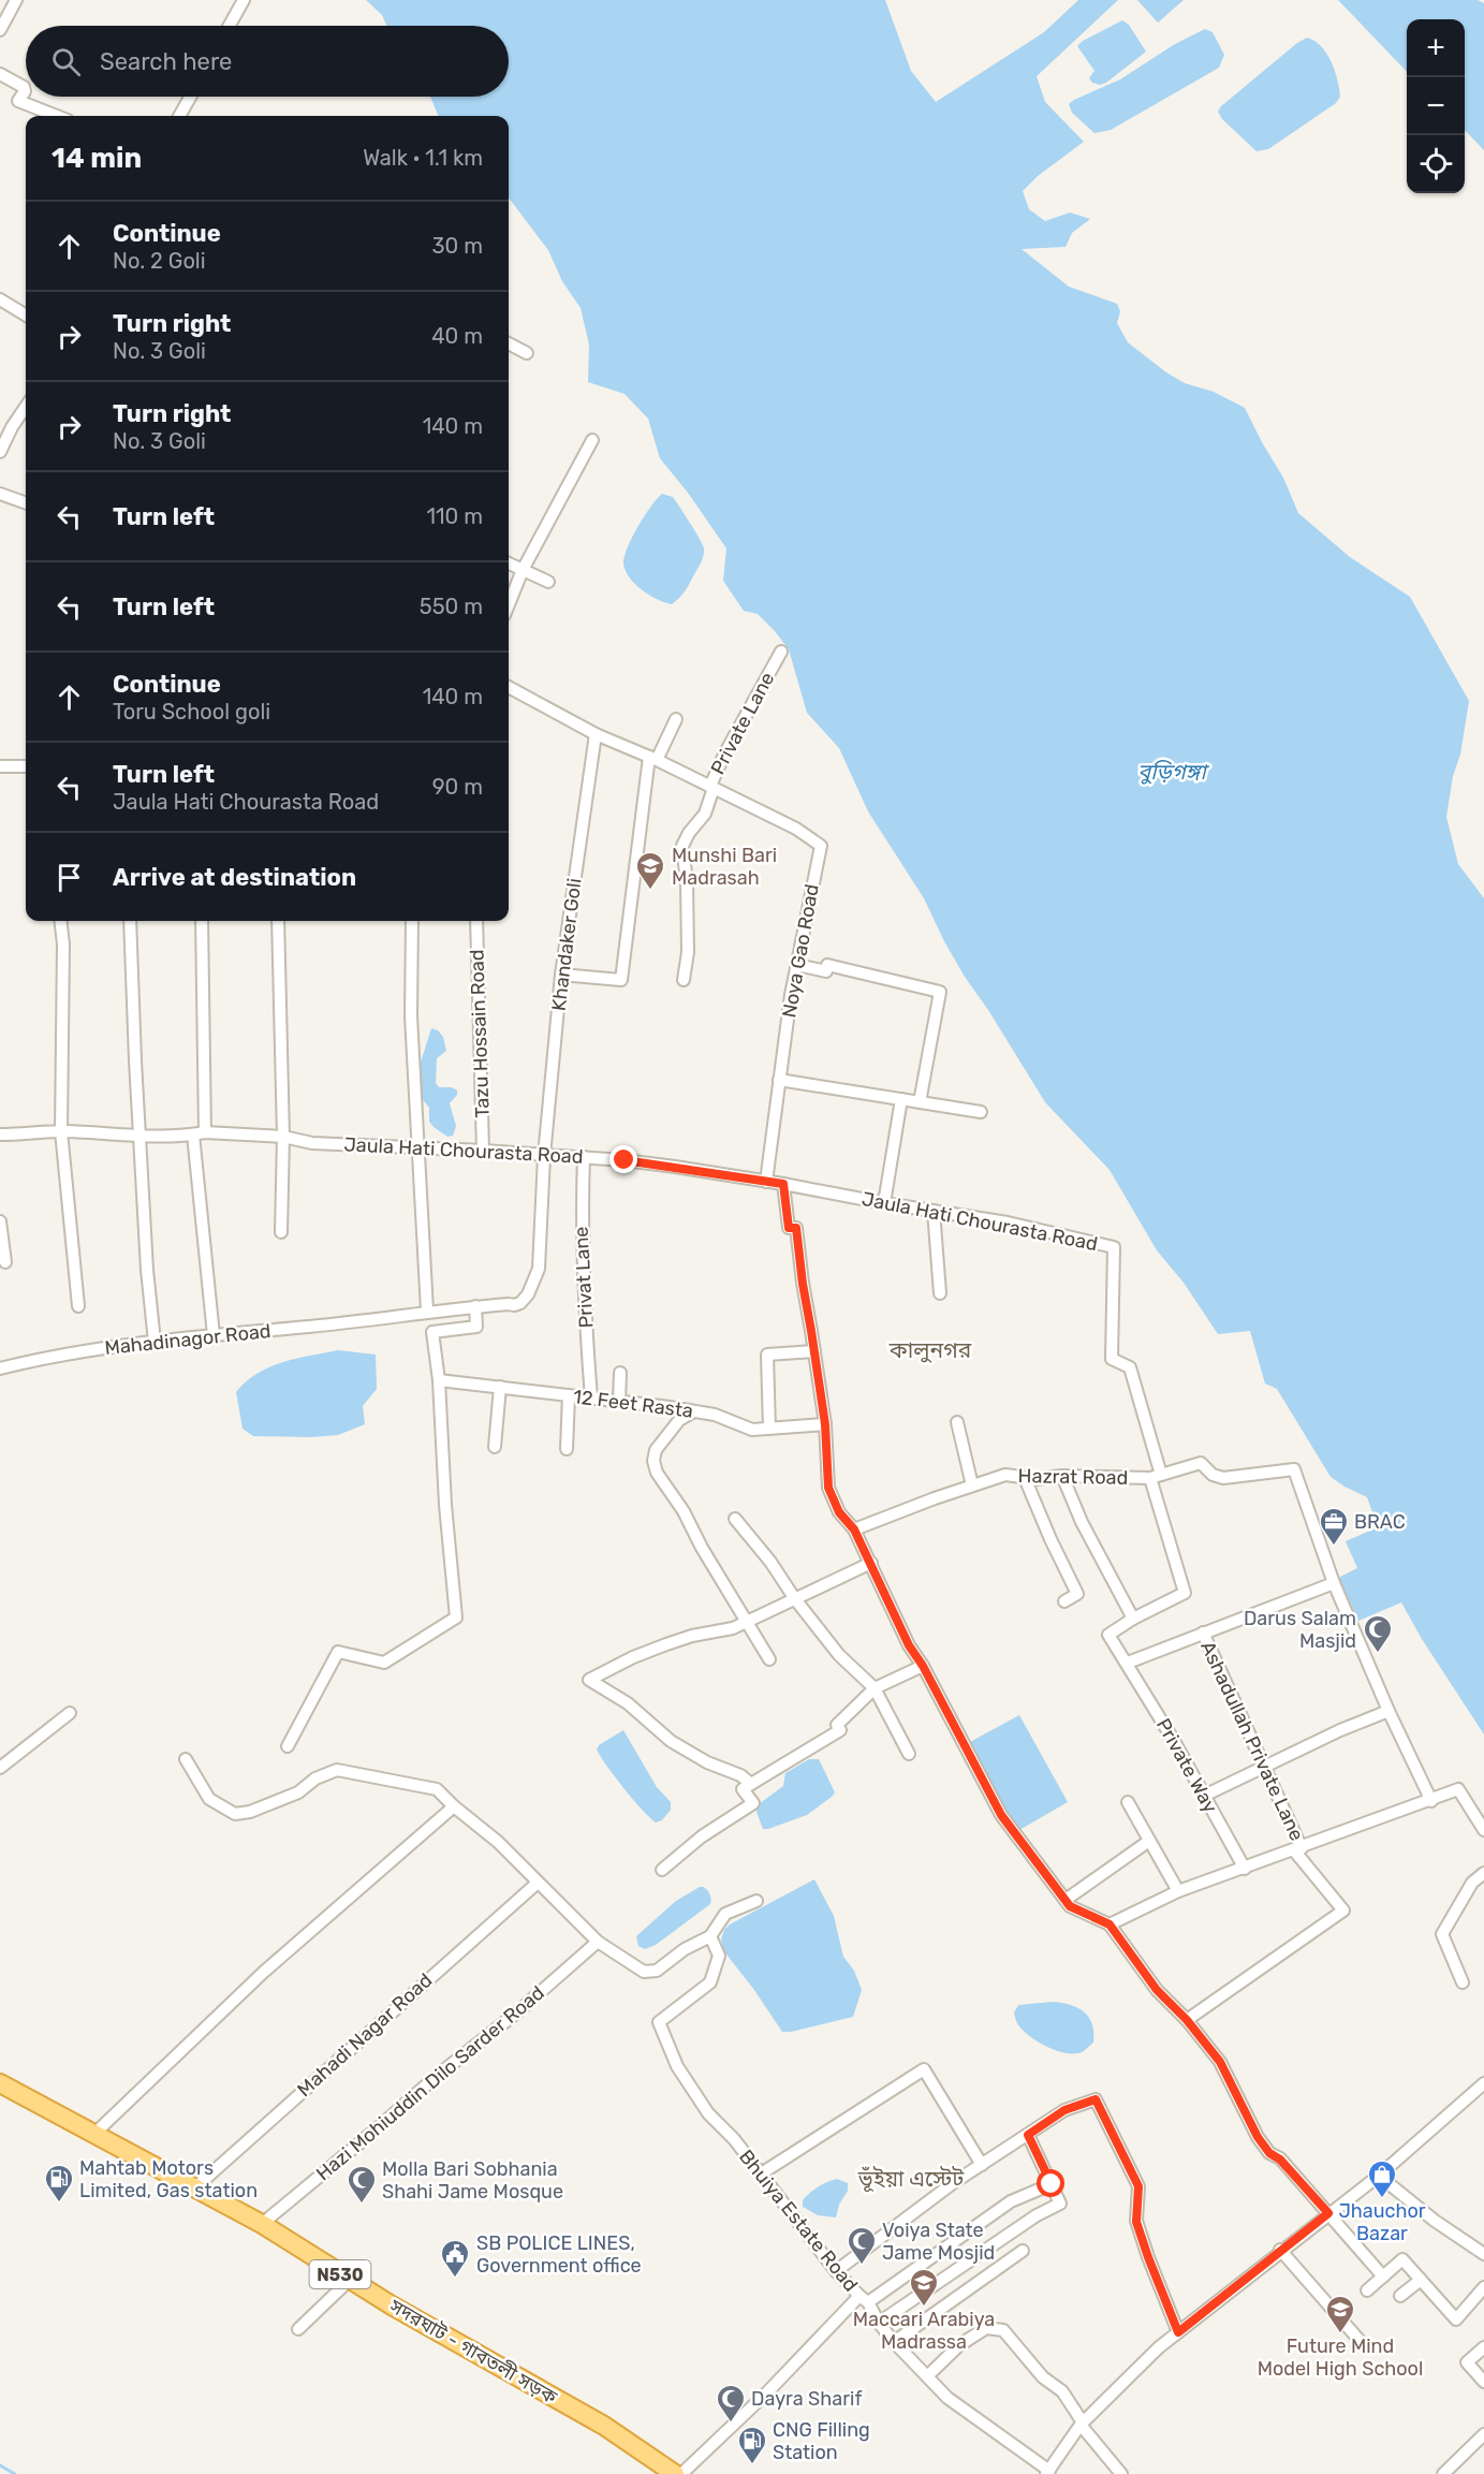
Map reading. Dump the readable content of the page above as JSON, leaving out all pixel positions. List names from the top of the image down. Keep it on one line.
{"streets":{"highway":["N530","সদরঘাট - গাবতলী সড়ক"],"street":["Private Lane","Khandaker Goli","Noya Gao Road","Tazu Hossain Road","Jaula Hati Chourasta Road","Privat Lane","Mahadinagor Road","12 Feet Rasta","Hazrat Road","Ashadullah Private Lane","Private Way","Mahadi Nagar Road","Hazi Mohiuddin Dilo Sarder Road","Bhuiya Estate Road"]},"crossings":[["Private Lane","Noya Gao Road"],["Khandaker Goli","Jaula Hati Chourasta Road"],["Khandaker Goli","Mahadinagor Road"],["Noya Gao Road","Jaula Hati Chourasta Road"],["Tazu Hossain Road","Jaula Hati Chourasta Road"],["Jaula Hati Chourasta Road","Privat Lane"],["Jaula Hati Chourasta Road","Hazrat Road"],["Privat Lane","12 Feet Rasta"],["Mahadi Nagar Road","সদরঘাট - গাবতলী সড়ক"],["Hazi Mohiuddin Dilo Sarder Road","সদরঘাট - গাবতলী সড়ক"]],"districts":["কালুনগর","ভূঁইয়া এস্টেট"],"water":["বুড়িগঙ্গা"],"places":{"school or university":["Munshi Bari Madrasah","Maccari Arabiya Madrassa","Future Mind Model High School"],"office":["BRAC"],"mosque":["Darus Salam Masjid","Molla Bari Sobhania Shahi Jame Mosque","Voiya State Jame Mosjid","Dayra Sharif"],"shop":["Jhauchor Bazar"],"fuel station":["Mahtab Motors Limited, Gas station","CNG Filling Station"],"public building":["SB POLICE LINES, Government office"]},"page":{"map_buttons":["+","−"],"search":"Search here","heading":["14 min","Walk · 1.1 km"],"list":[["Continue","No. 2 Goli","30 m"],["Turn right","No. 3 Goli","40 m"],["Turn right","No. 3 Goli","140 m"],["Turn left","110 m"],["Turn left","550 m"],["Continue","Toru School goli","140 m"],["Turn left","Jaula Hati Chourasta Road","90 m"],"Arrive at destination"]}}
